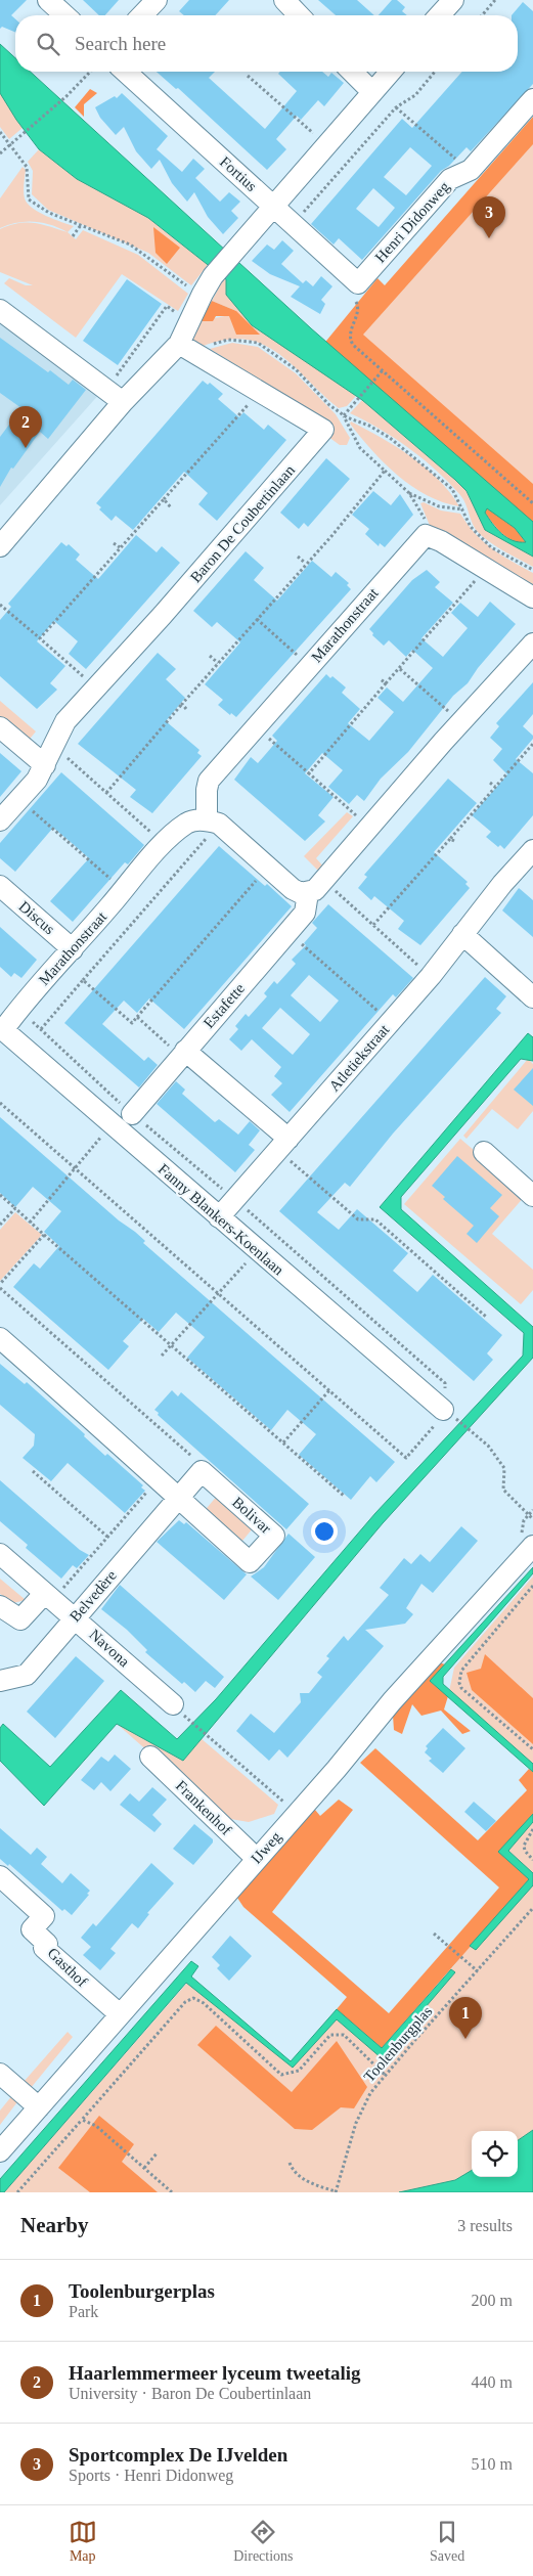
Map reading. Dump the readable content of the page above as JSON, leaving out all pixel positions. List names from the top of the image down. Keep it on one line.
{"streets":{"street":["Fortius","Henri Didonweg","Baron De Coubertinlaan","Marathonstraat","Discus","Estafette","Atletiekstraat","Fanny Blankers-Koenlaan","Bolivar","Belvedère","Navona","Frankenhof","IJweg","Gasthof"],"path":["Toolenburgplas"]},"crossings":[["Fortius","Henri Didonweg"],["Marathonstraat","Discus"],["Marathonstraat","Fanny Blankers-Koenlaan"],["Atletiekstraat","Fanny Blankers-Koenlaan"],["Bolivar","Belvedère"],["Belvedère","Navona"],["Frankenhof","IJweg"],["IJweg","Gasthof"]],"page":{"search":"Search here","pins":["3","2","1"],"heading":["Nearby","3 results"],"list":[{"mark":"1","name":"Toolenburgerplas","note":"Park","value":"200 m"},{"mark":"2","name":"Haarlemmermeer lyceum tweetalig","note":"University · Baron De Coubertinlaan","value":"440 m"},{"mark":"3","name":"Sportcomplex De IJvelden","note":"Sports · Henri Didonweg","value":"510 m"}],"nav":["Map","Directions","Saved"]}}
